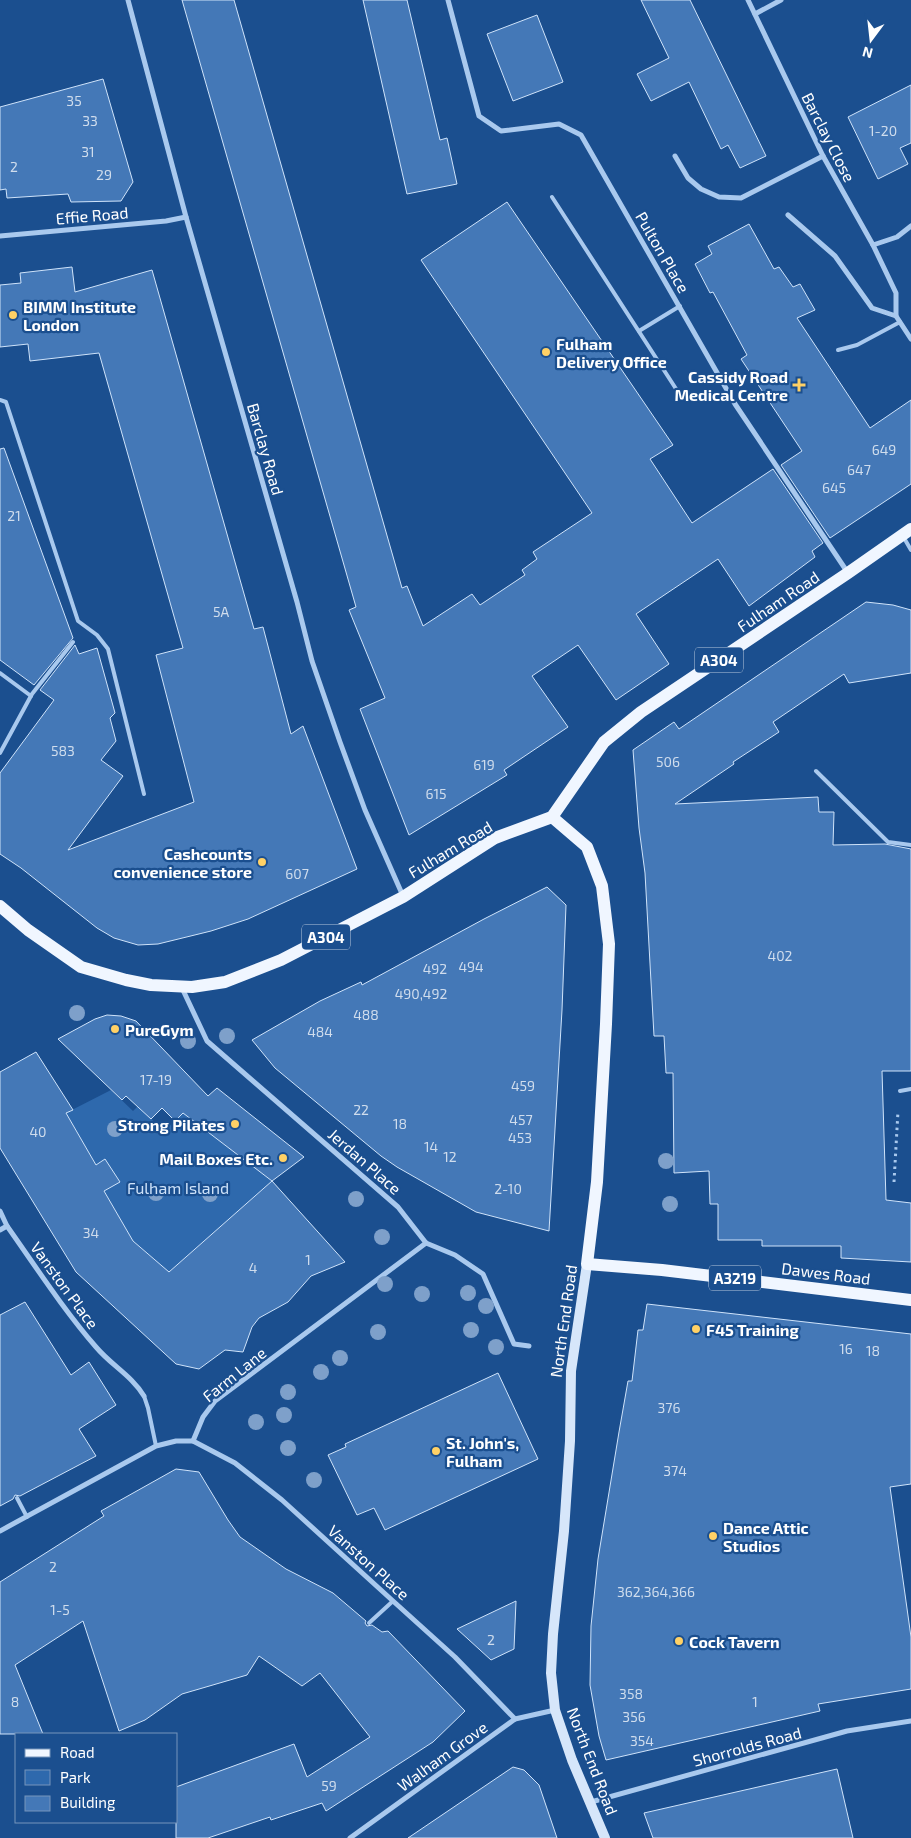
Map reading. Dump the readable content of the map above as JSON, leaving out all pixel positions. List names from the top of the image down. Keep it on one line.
{"streets":{"main road":["Fulham Road","A304","Dawes Road","A3219","North End Road"],"street":["Barclay Close","Effie Road","Pulton Place","Barclay Road","Jerdan Place","Vanston Place","Farm Lane","Shorrolds Road","Walham Grove"]},"crossings":[["Effie Road","Barclay Road"],["Pulton Place","Fulham Road"],["Barclay Road","Fulham Road"],["Fulham Road","Jerdan Place"],["Fulham Road","North End Road"],["Jerdan Place","Farm Lane"],["Dawes Road","North End Road"],["Vanston Place","Farm Lane"],["Vanston Place","Walham Grove"],["North End Road","Shorrolds Road"],["North End Road","Walham Grove"]],"parks":["Fulham Island"],"places":{"other":["BIMM Institute London","Fulham Delivery Office","Cashcounts convenience store","PureGym","Strong Pilates","Mail Boxes Etc.","F45 Training","St. John's, Fulham","Dance Attic Studios","Cock Tavern"],"health":["Cassidy Road Medical Centre"]},"house_numbers":["35","33","1-20","31","2","29","649","647","645","21","5A","583","506","619","615","607","402","494","492","490,492","488","484","17-19","459","22","457","18","40","453","14","12","2-10","34","1","4","16","18","376","374","2","362,364,366","1-5","2","358","8","1","356","354","59"],"legend":["Road","Park","Building"],"north":"bottom"}
